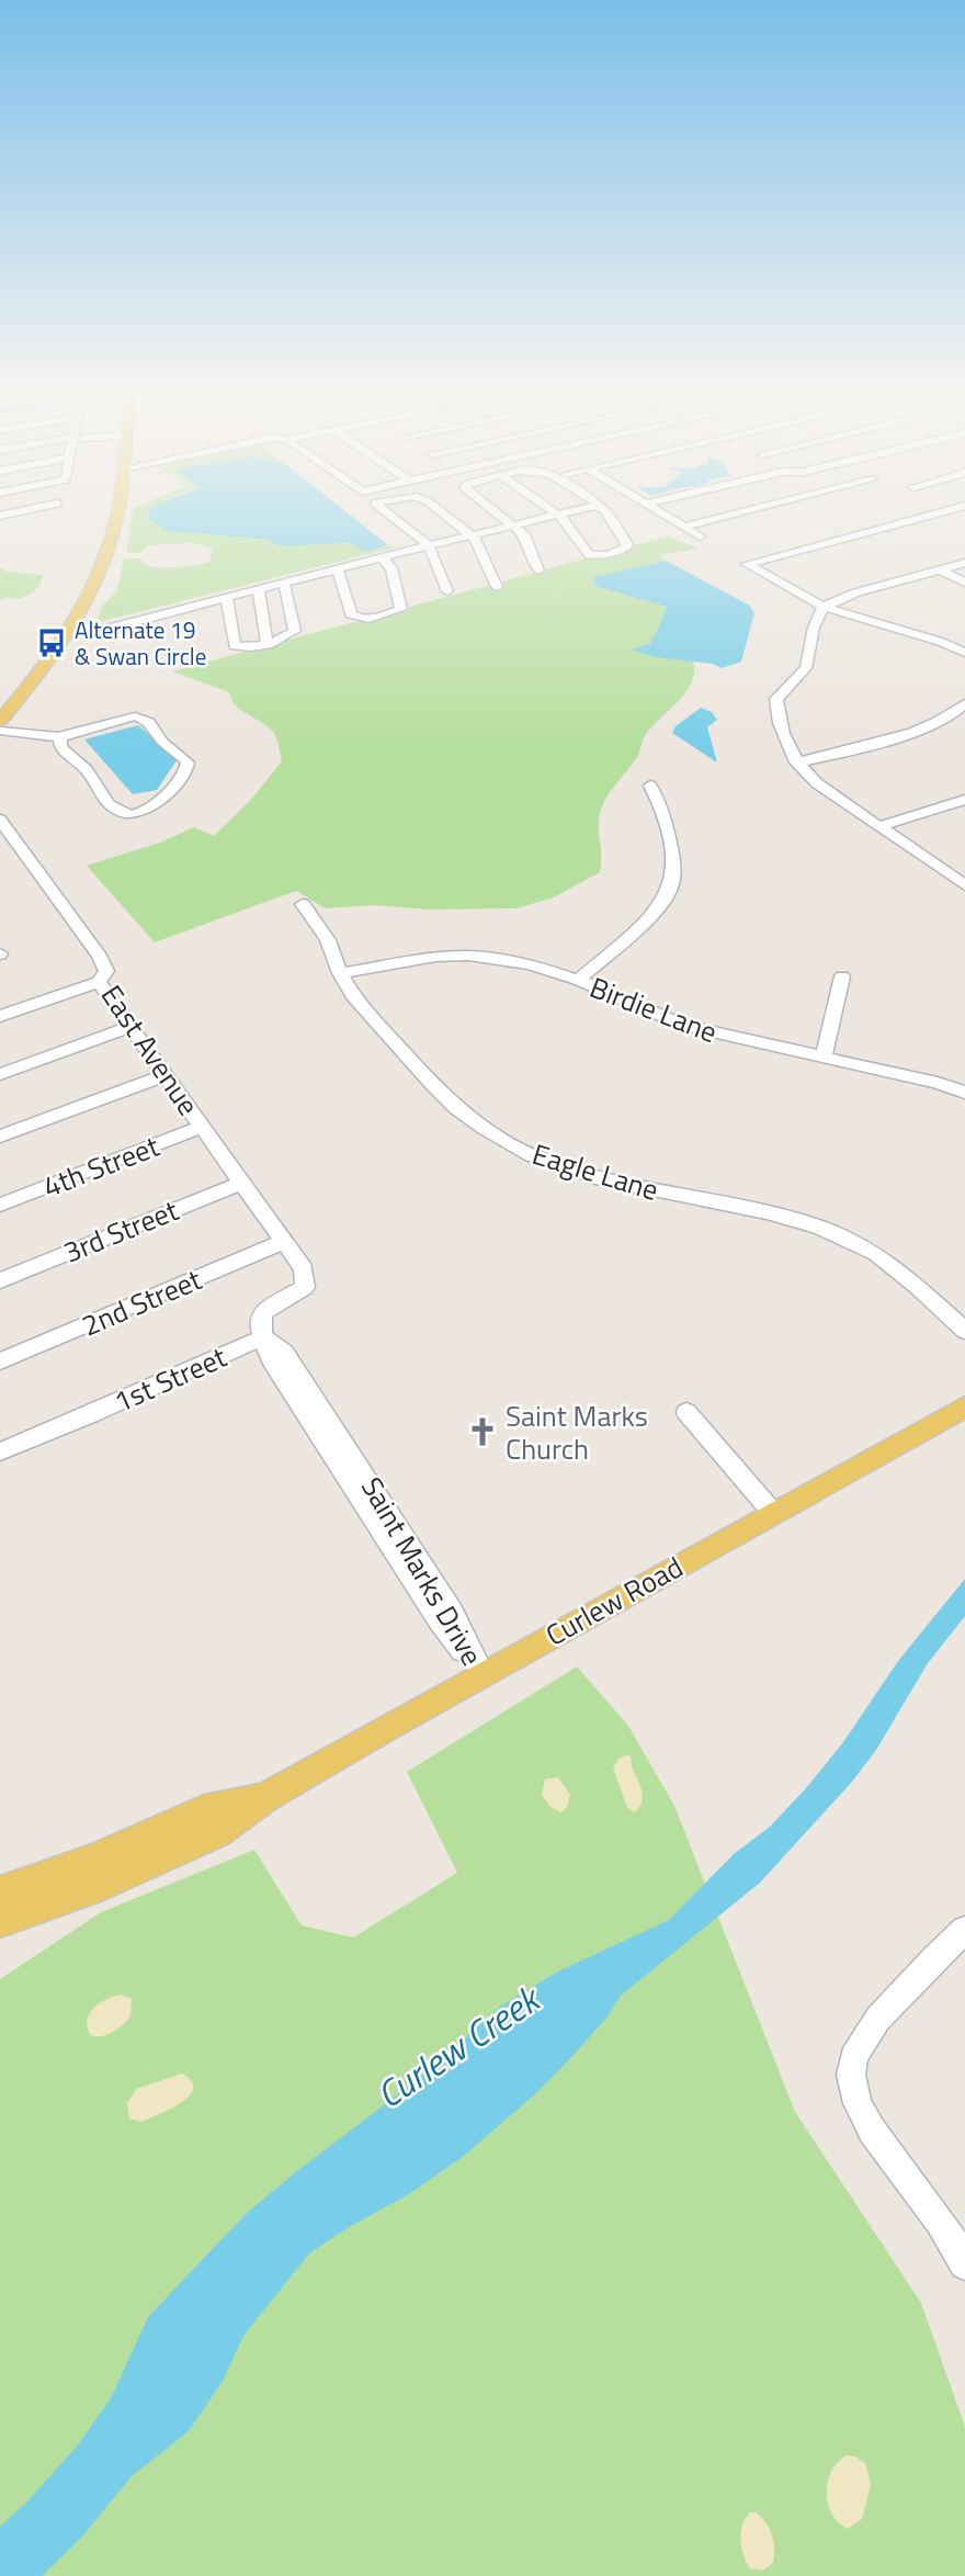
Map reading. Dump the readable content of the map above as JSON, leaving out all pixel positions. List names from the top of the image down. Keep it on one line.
{"streets":{"main road":["Curlew Road"],"street":["Birdie Lane","East Avenue","4th Street","Eagle Lane","3rd Street","2nd Street","1st Street","Saint Marks Drive"]},"crossings":[["Birdie Lane","Eagle Lane"],["East Avenue","4th Street"],["East Avenue","3rd Street"],["East Avenue","2nd Street"],["East Avenue","1st Street"],["1st Street","Saint Marks Drive"],["Saint Marks Drive","Curlew Road"]],"water":["Curlew Creek"],"places":{"bus stop":["Alternate 19 & Swan Circle"],"church":["Saint Marks Church"]}}
